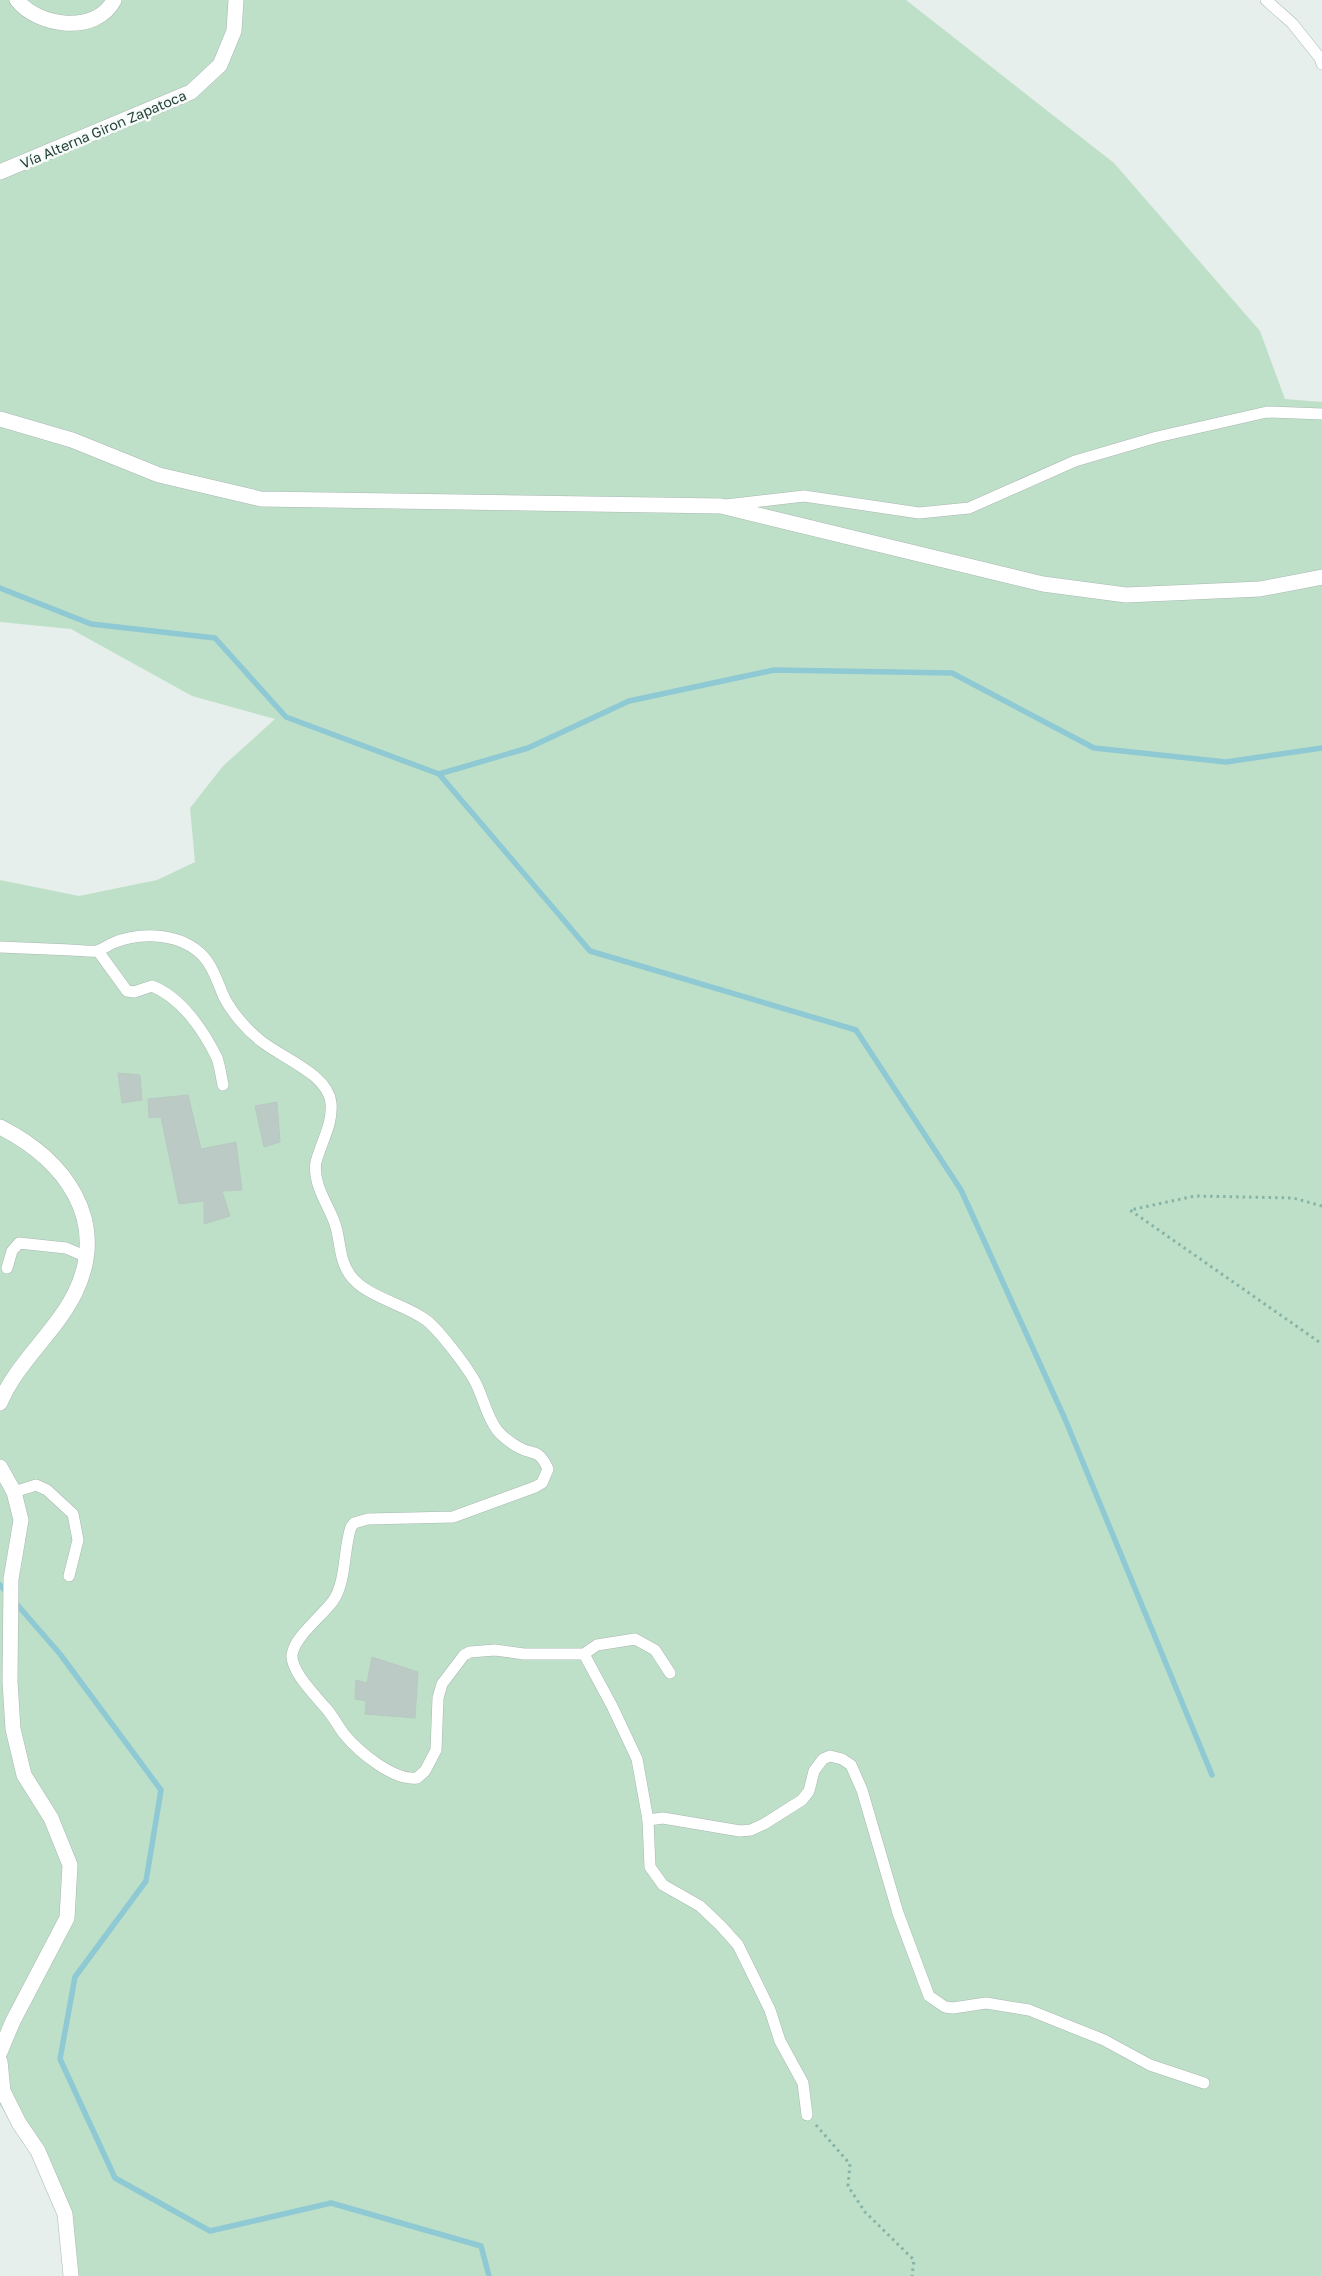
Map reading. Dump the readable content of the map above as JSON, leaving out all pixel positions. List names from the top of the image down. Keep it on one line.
{"streets":{"street":["Vía Alterna Giron Zapatoca"]}}
